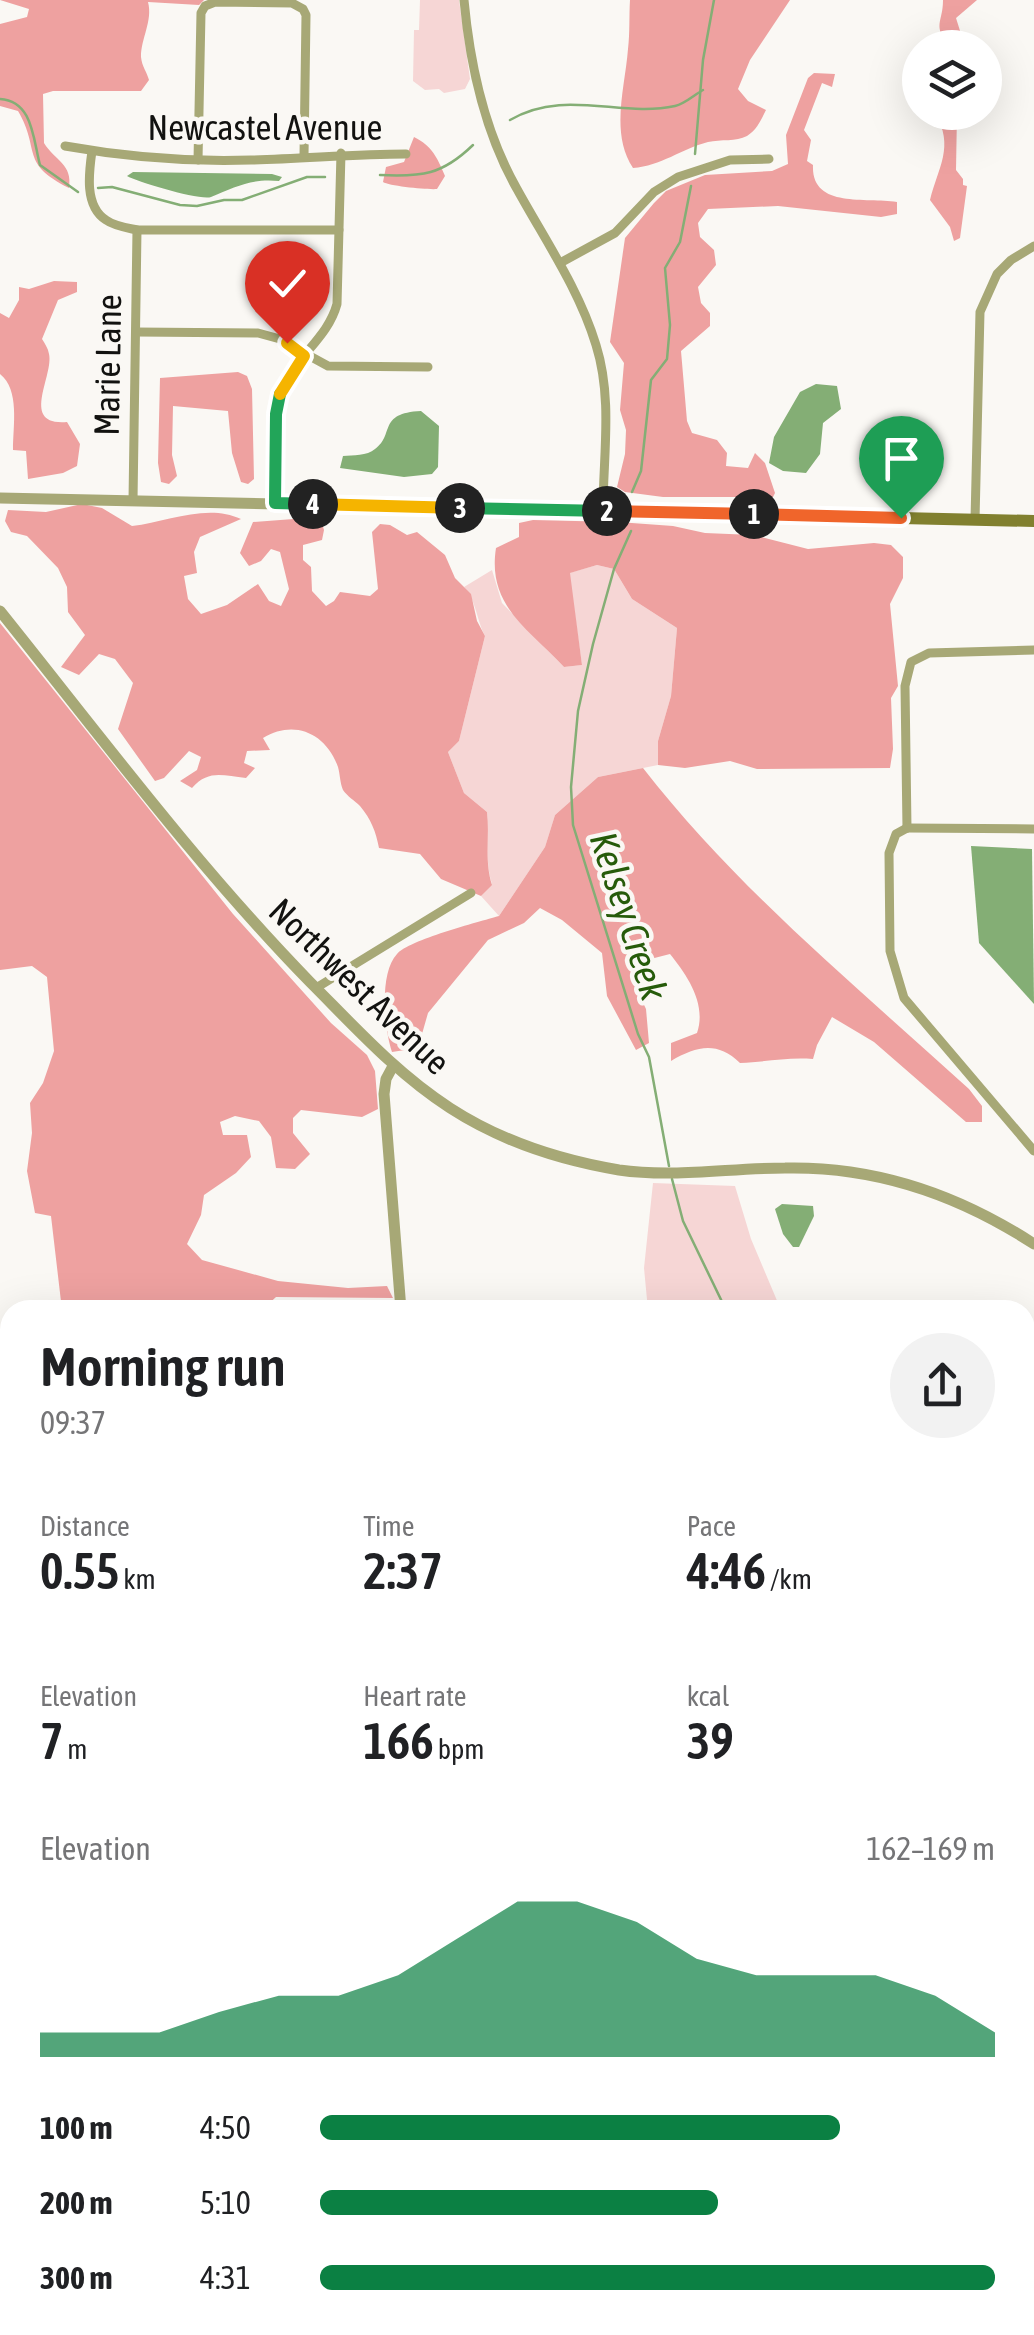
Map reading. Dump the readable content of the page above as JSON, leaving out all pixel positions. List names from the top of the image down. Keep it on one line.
{"streets":{"street":["Newcastel Avenue","Marie Lane","Northwest Avenue"]},"water":["Kelsey Creek"],"page":{"pins":["4","3","2","1"],"heading":["Morning run","09:37"],"stats":[["Distance","0.55 km"],["Time","2:37"],["Pace","4:46 /km"],["Elevation","7 m"],["Heart rate","166 bpm"],["kcal","39"]],"chart":["Elevation","162–169 m"],"list":[{"name":"100 m","note":"4:50"},{"name":"200 m","note":"5:10"},{"name":"300 m","note":"4:31"}]}}
